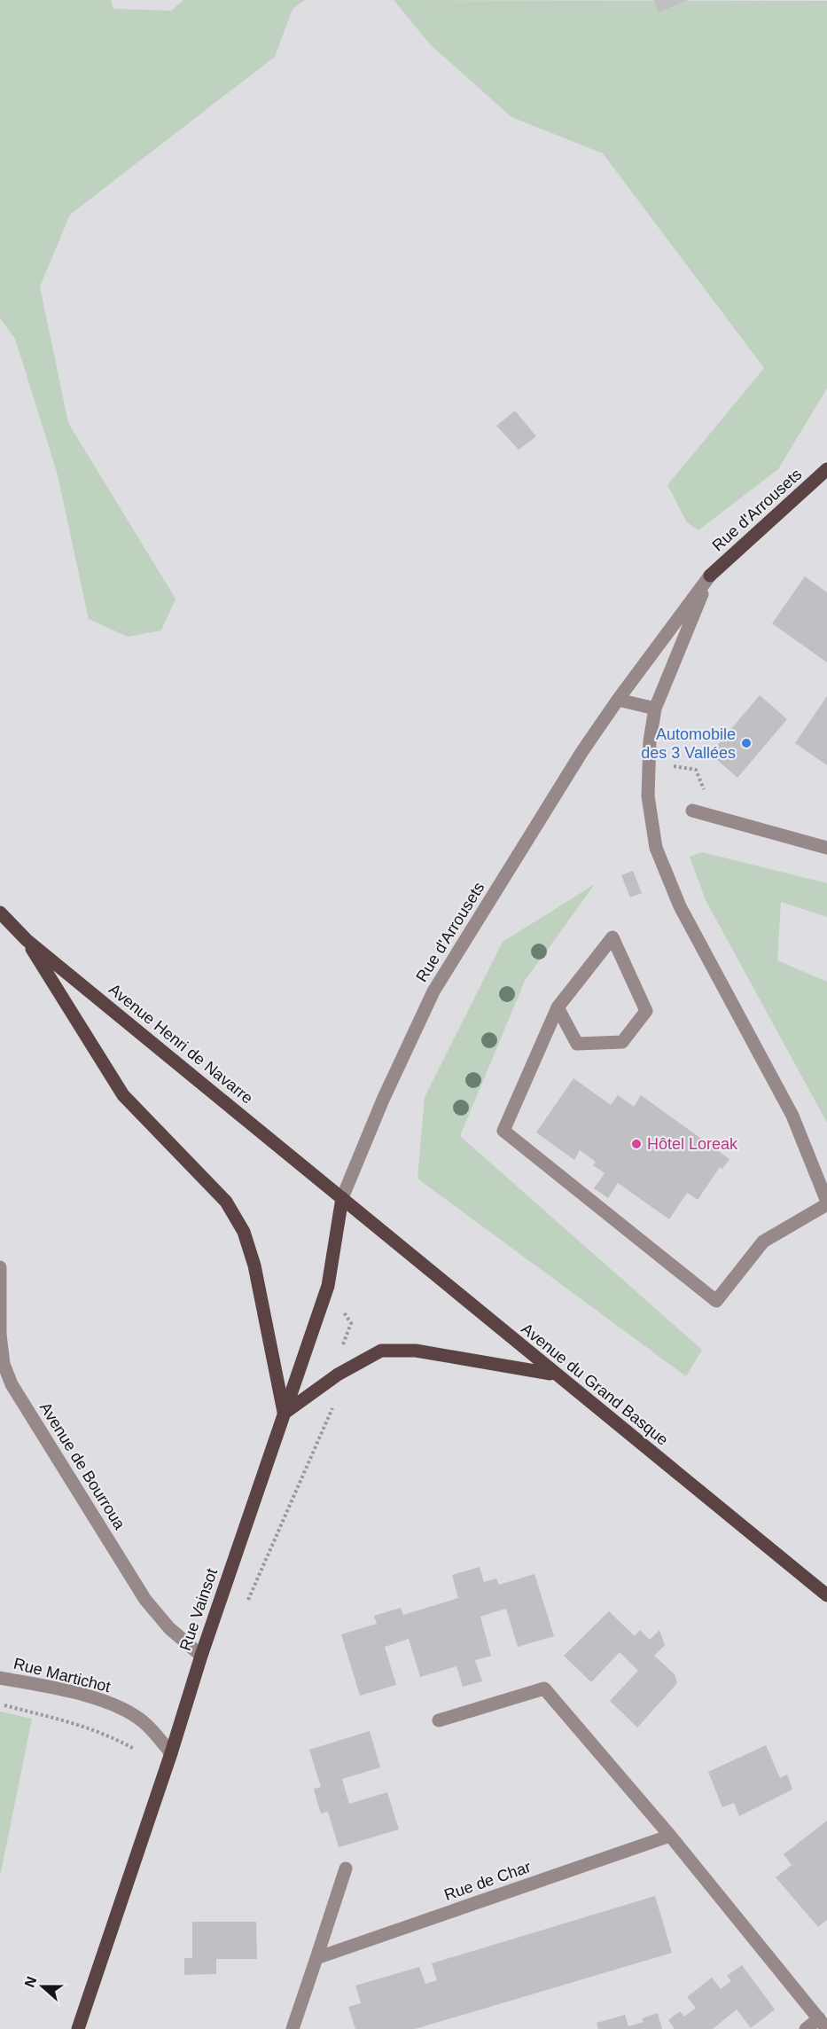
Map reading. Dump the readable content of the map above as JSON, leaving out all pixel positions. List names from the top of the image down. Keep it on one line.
{"streets":{"main road":["Rue d'Arrousets","Avenue Henri de Navarre","Avenue du Grand Basque","Rue Vainsot"],"street":["Avenue de Bourroua","Rue Martichot","Rue de Char"]},"crossings":[["Rue d'Arrousets","Avenue Henri de Navarre"],["Rue d'Arrousets","Avenue du Grand Basque"],["Rue d'Arrousets","Rue Vainsot"],["Avenue Henri de Navarre","Avenue du Grand Basque"],["Avenue Henri de Navarre","Rue Vainsot"],["Avenue du Grand Basque","Rue Vainsot"],["Avenue de Bourroua","Rue Vainsot"],["Rue Vainsot","Rue Martichot"]],"places":["Automobile des 3 Vallées","Hôtel Loreak"],"north":"left"}
